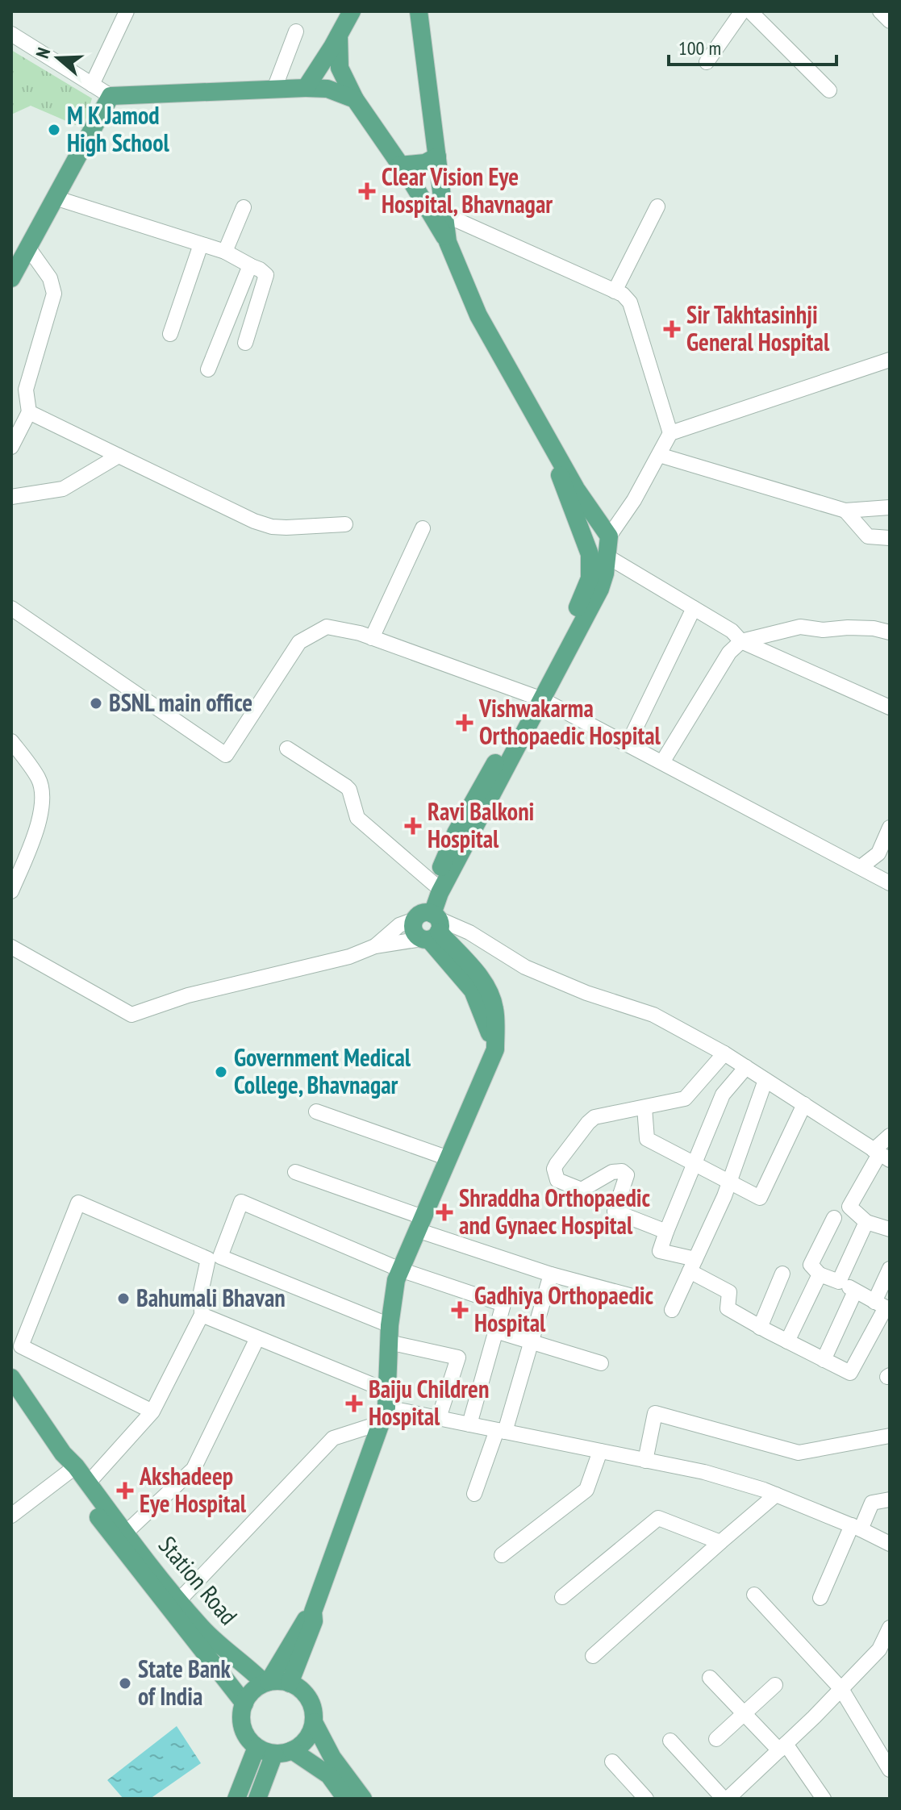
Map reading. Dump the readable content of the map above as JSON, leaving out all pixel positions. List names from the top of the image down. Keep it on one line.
{"streets":{"main road":["Station Road"]},"places":{"other":["M K Jamod High School","BSNL main office","Government Medical College, Bhavnagar","Bahumali Bhavan","State Bank of India"],"health":["Clear Vision Eye Hospital, Bhavnagar","Sir Takhtasinhji General Hospital","Vishwakarma Orthopaedic Hospital","Ravi Balkoni Hospital","Shraddha Orthopaedic and Gynaec Hospital","Gadhiya Orthopaedic Hospital","Baiju Children Hospital","Akshadeep Eye Hospital"]},"scale_bar":"100 m","north":"left"}
